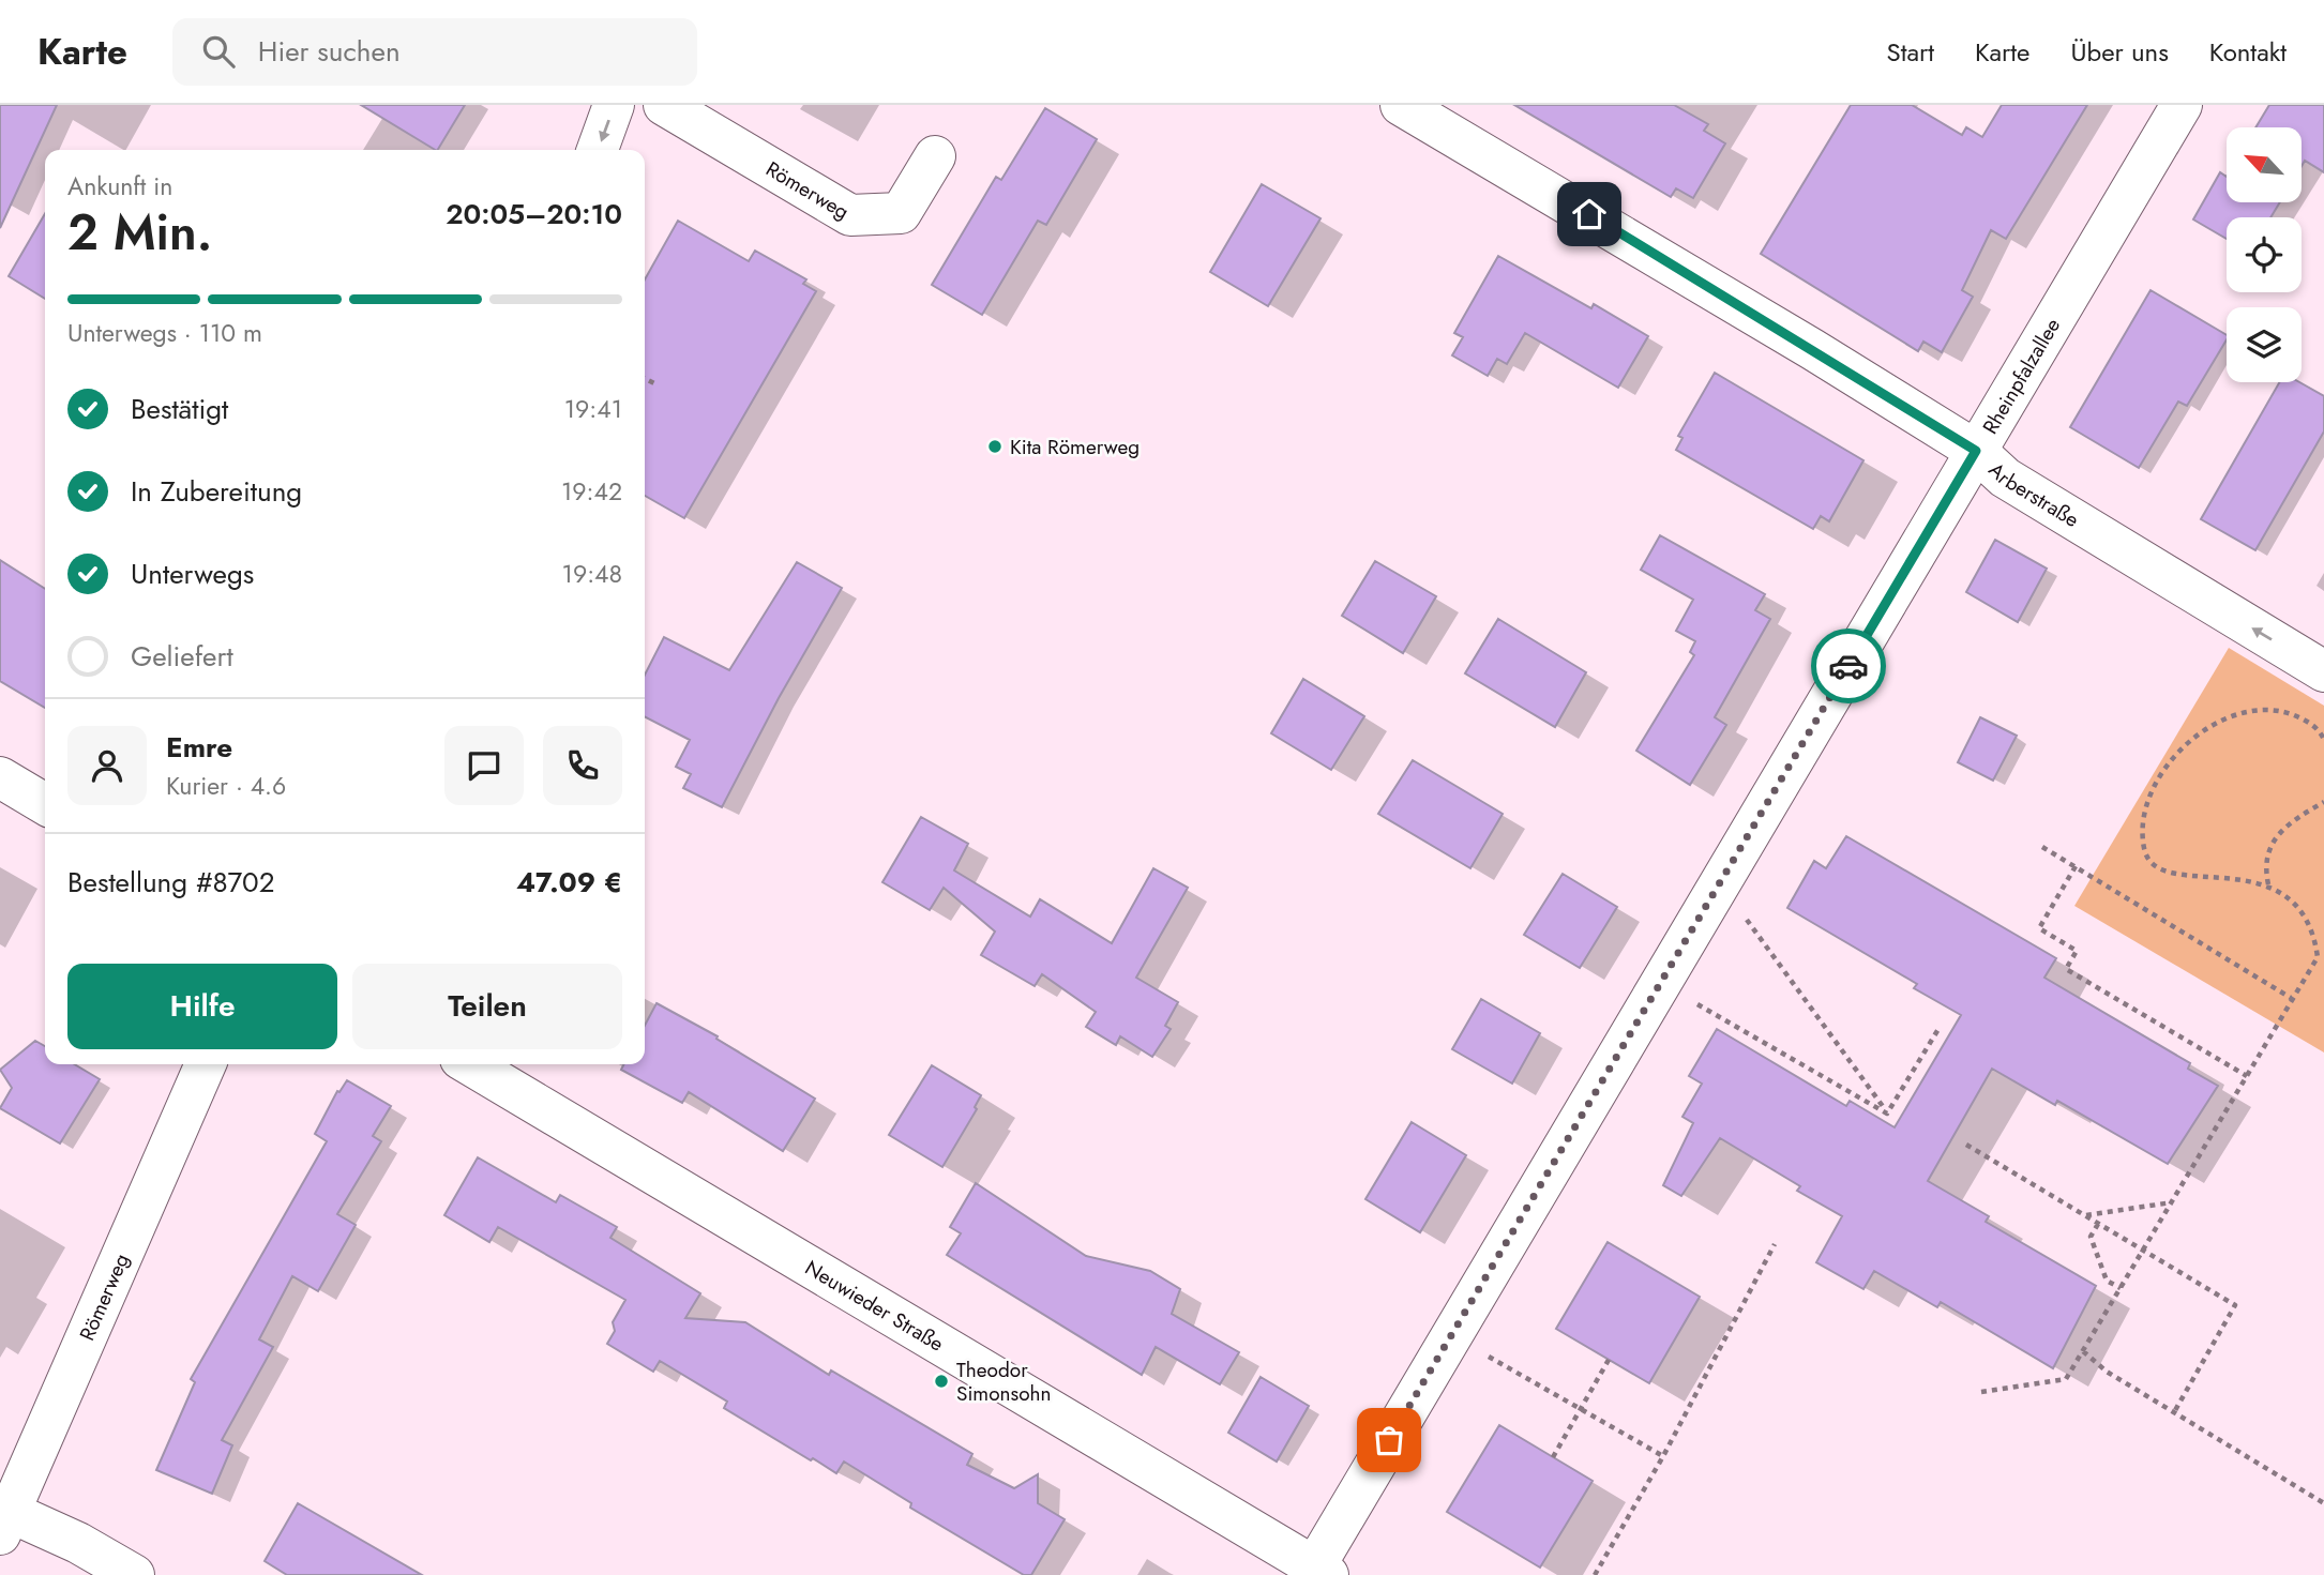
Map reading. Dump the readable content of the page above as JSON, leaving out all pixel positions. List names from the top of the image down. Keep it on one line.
{"streets":{"street":["Römerweg","Rheinpfalzallee","Arberstraße","Neuwieder Straße"]},"crossings":[["Rheinpfalzallee","Arberstraße"],["Rheinpfalzallee","Neuwieder Straße"]],"one_way":["Arberstraße"],"places":["Kita Römerweg","Theodor Simonsohn"],"north":"top left","page":{"header":"Karte","search":"Hier suchen","nav":["Start","Karte","Über uns","Kontakt"],"heading":["2 Min.","Ankunft in","20:05–20:10"],"panel":["Emre","Kurier · 4.6","Bestellung #8702","47.09 €"],"bar":"Unterwegs · 110 m","list":[["Bestätigt","19:41"],["In Zubereitung","19:42"],["Unterwegs","19:48"],"Geliefert"],"buttons":["Hilfe","Teilen"]}}
